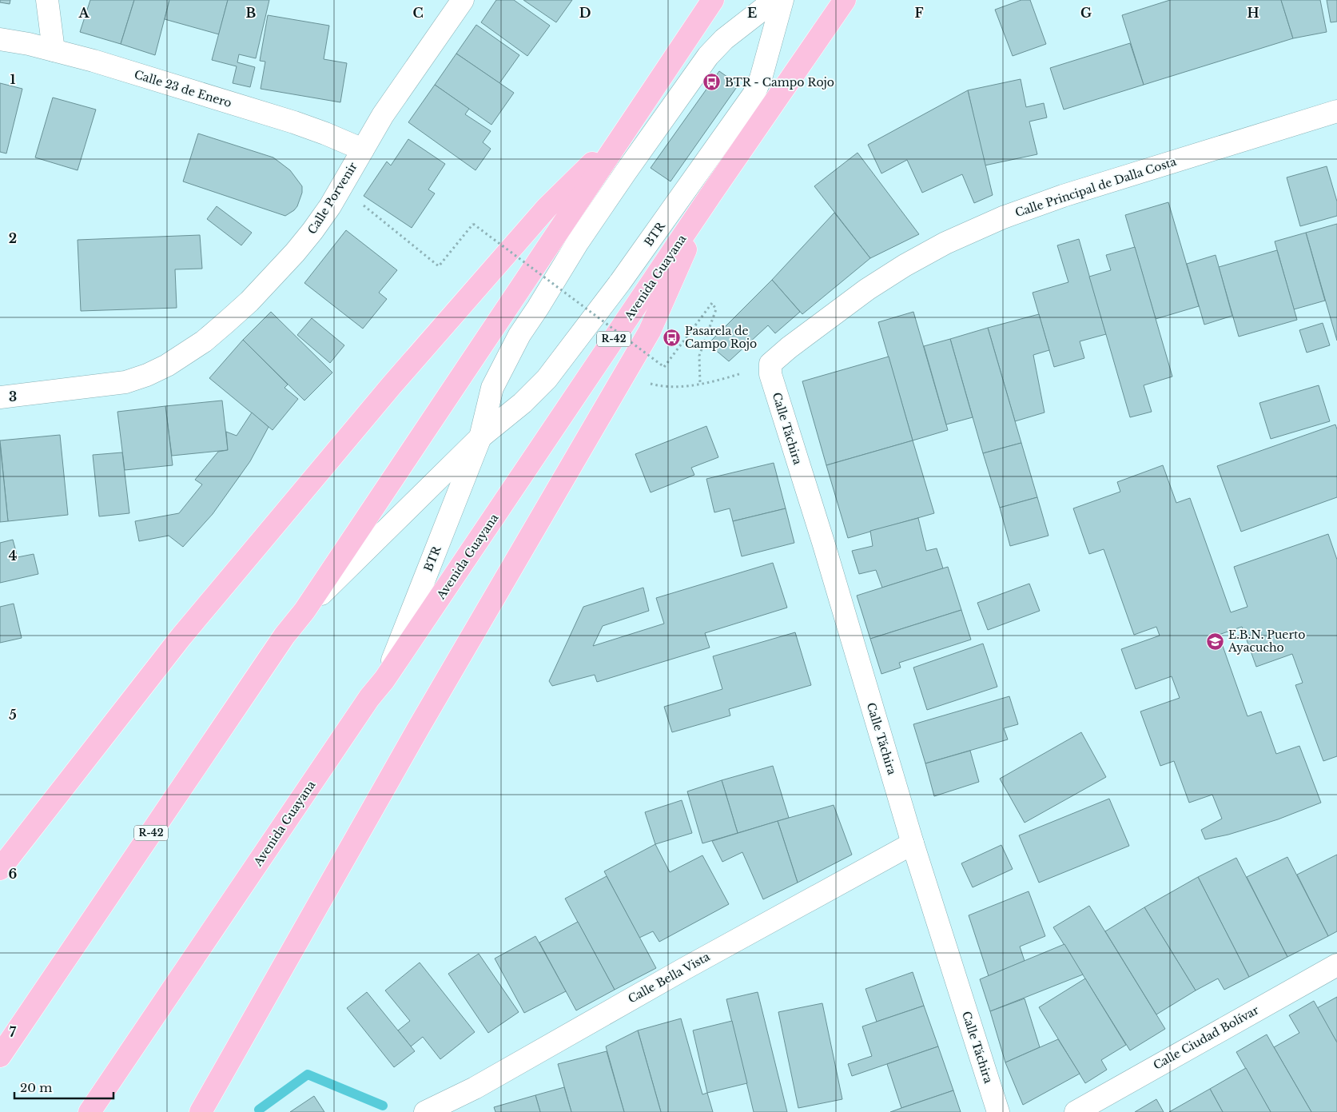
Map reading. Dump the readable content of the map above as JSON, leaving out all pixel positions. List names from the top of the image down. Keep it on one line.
{"streets":{"main road":["Avenida Guayana","R-42"],"street":["Calle 23 de Enero","Calle Principal de Dalla Costa","Calle Porvenir","BTR","Calle Táchira","Calle Bella Vista","Calle Ciudad Bolívar"]},"crossings":[["Calle 23 de Enero","Calle Porvenir"],["Calle Principal de Dalla Costa","Calle Táchira"],["BTR","Avenida Guayana"],["BTR","R-42"],["Calle Táchira","Calle Bella Vista"]],"places":{"bus stop":["BTR - Campo Rojo","Pasarela de Campo Rojo"],"school or university":["E.B.N. Puerto Ayacucho"]},"scale_bar":"20 m","grid":{"columns":["A","B","C","D","E","F","G","H"],"rows":["1","2","3","4","5","6","7"]}}
